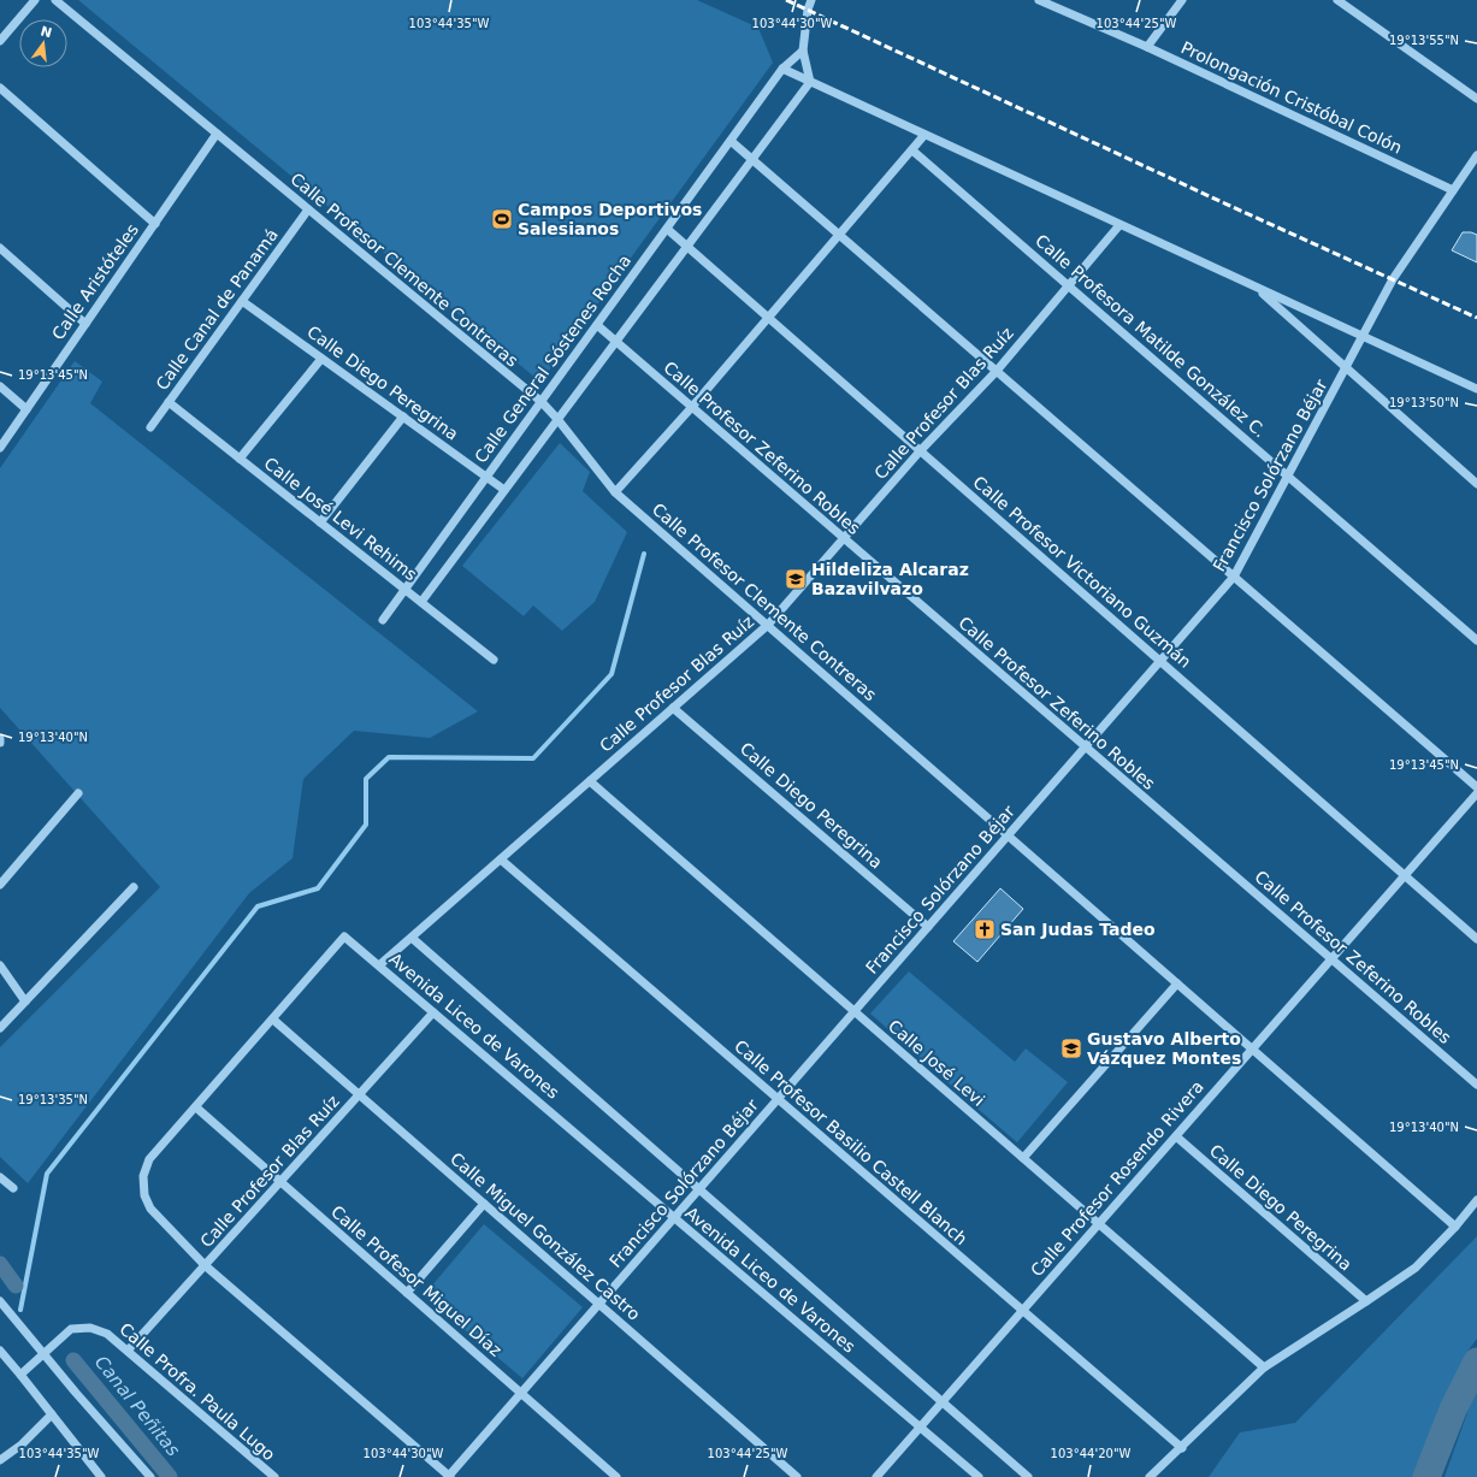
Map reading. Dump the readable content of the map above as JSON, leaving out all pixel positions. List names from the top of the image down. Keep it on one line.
{"streets":{"street":["Prolongación Cristóbal Colón","Calle Profesor Clemente Contreras","Calle Aristóteles","Calle Canal de Panamá","Calle Profesora Matilde González C.","Calle General Sóstenes Rocha","Calle Diego Peregrina","Calle Profesor Blas Ruíz","Calle Profesor Zeferino Robles","Francisco Solórzano Béjar","Calle José Levi Rehims","Calle Profesor Victoriano Guzmán","Avenida Liceo de Varones","Calle José Levi","Calle Profesor Basilio Castell Blanch","Calle Profesor Rosendo Rivera","Calle Miguel González Castro","Calle Profesor Miguel Díaz","Calle Profra. Paula Lugo"]},"crossings":[["Prolongación Cristóbal Colón","Francisco Solórzano Béjar"],["Calle Profesor Clemente Contreras","Calle Aristóteles"],["Calle Profesor Clemente Contreras","Calle Canal de Panamá"],["Calle Profesor Clemente Contreras","Calle General Sóstenes Rocha"],["Calle Profesor Clemente Contreras","Calle Profesor Blas Ruíz"],["Calle Profesor Clemente Contreras","Francisco Solórzano Béjar"],["Calle Profesor Clemente Contreras","Calle Profesor Rosendo Rivera"],["Calle Canal de Panamá","Calle Diego Peregrina"],["Calle Canal de Panamá","Calle José Levi Rehims"],["Calle Profesora Matilde González C.","Calle Profesor Blas Ruíz"],["Calle Profesora Matilde González C.","Francisco Solórzano Béjar"],["Calle General Sóstenes Rocha","Calle Diego Peregrina"],["Calle General Sóstenes Rocha","Calle Profesor Zeferino Robles"],["Calle General Sóstenes Rocha","Calle José Levi Rehims"],["Calle General Sóstenes Rocha","Calle Profesor Victoriano Guzmán"],["Calle Diego Peregrina","Calle Profesor Blas Ruíz"],["Calle Diego Peregrina","Francisco Solórzano Béjar"],["Calle Diego Peregrina","Calle Profesor Rosendo Rivera"],["Calle Profesor Blas Ruíz","Calle Profesor Zeferino Robles"],["Calle Profesor Blas Ruíz","Calle Profesor Victoriano Guzmán"],["Calle Profesor Blas Ruíz","Avenida Liceo de Varones"],["Calle Profesor Blas Ruíz","Calle José Levi"],["Calle Profesor Blas Ruíz","Calle Profesor Basilio Castell Blanch"],["Calle Profesor Blas Ruíz","Calle Miguel González Castro"],["Calle Profesor Blas Ruíz","Calle Profesor Miguel Díaz"],["Calle Profesor Blas Ruíz","Calle Profra. Paula Lugo"],["Calle Profesor Zeferino Robles","Francisco Solórzano Béjar"],["Calle Profesor Zeferino Robles","Calle Profesor Rosendo Rivera"],["Francisco Solórzano Béjar","Calle Profesor Victoriano Guzmán"],["Francisco Solórzano Béjar","Avenida Liceo de Varones"],["Francisco Solórzano Béjar","Calle José Levi"],["Francisco Solórzano Béjar","Calle Profesor Basilio Castell Blanch"],["Francisco Solórzano Béjar","Calle Miguel González Castro"],["Francisco Solórzano Béjar","Calle Profesor Miguel Díaz"],["Calle Profesor Victoriano Guzmán","Calle Profesor Rosendo Rivera"],["Avenida Liceo de Varones","Calle Profesor Rosendo Rivera"],["Avenida Liceo de Varones","Calle Miguel González Castro"],["Calle José Levi","Calle Profesor Rosendo Rivera"],["Calle Profesor Basilio Castell Blanch","Calle Profesor Rosendo Rivera"]],"water":["Canal Peñitas"],"places":{"sports":["Campos Deportivos Salesianos"],"school or university":["Hildeliza Alcaraz Bazavilvazo","Gustavo Alberto Vázquez Montes"],"church":["San Judas Tadeo"]},"north":"top","coordinates":["103°44'35\"W","103°44'30\"W","103°44'25\"W","19°13'55\"N","19°13'45\"N","19°13'50\"N","19°13'40\"N","19°13'35\"N","103°44'20\"W"]}
